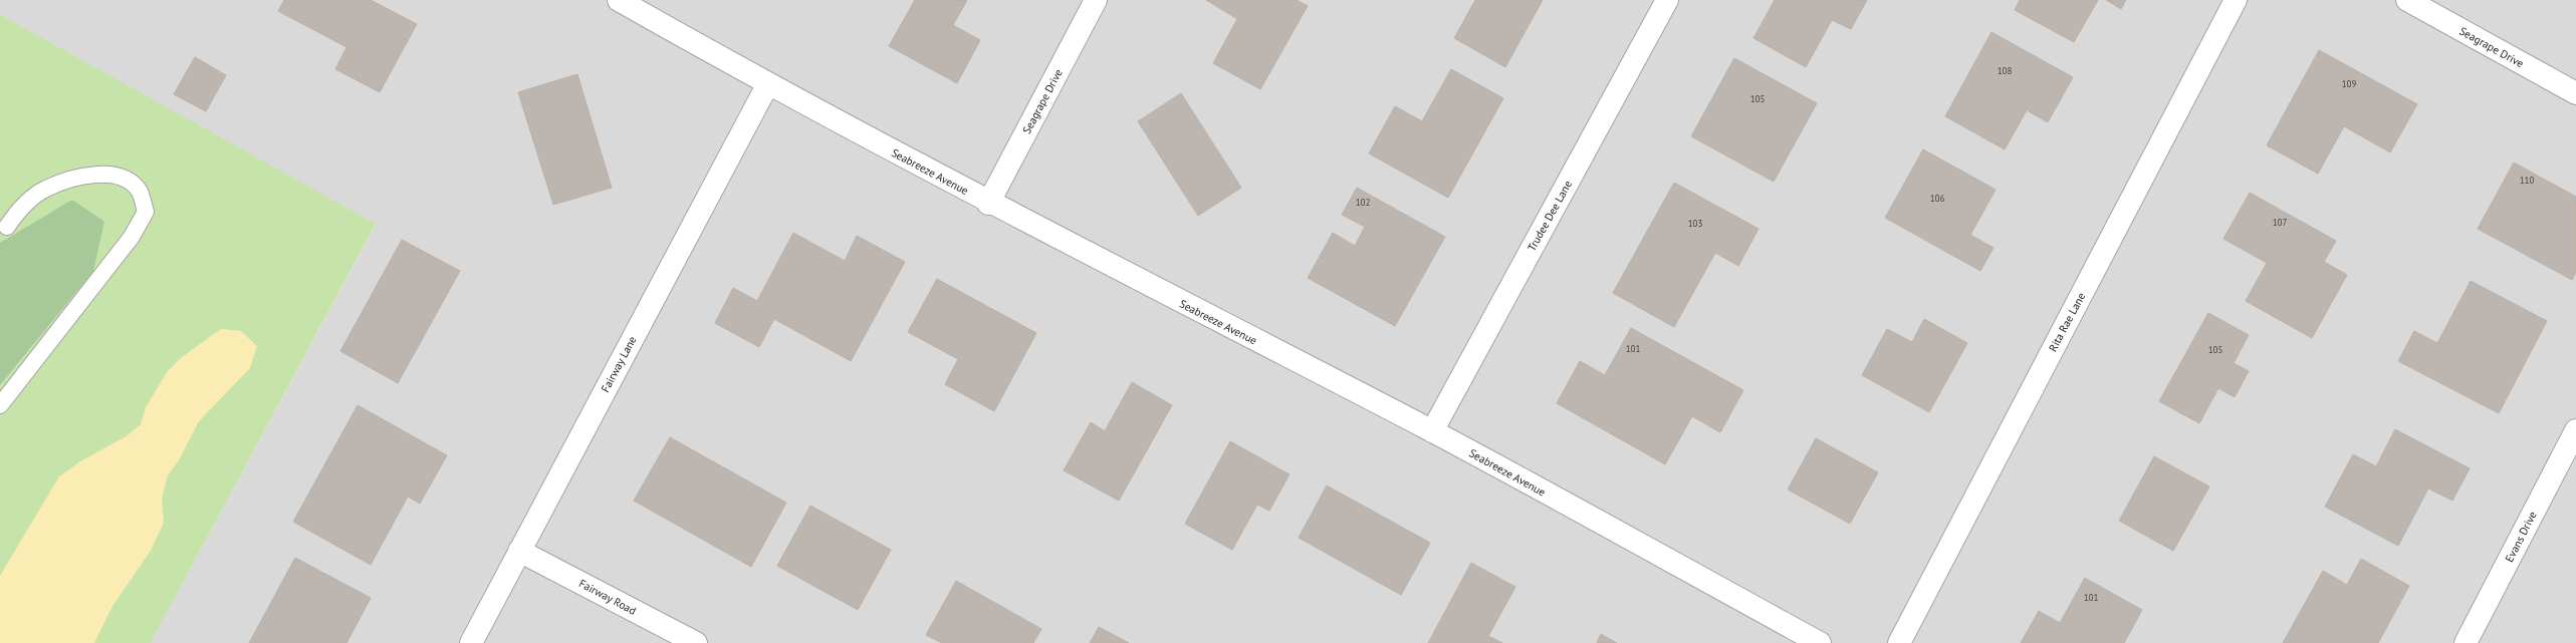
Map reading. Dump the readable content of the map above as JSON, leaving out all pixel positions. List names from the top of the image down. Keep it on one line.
{"streets":{"street":["Seagrape Drive","Seabreeze Avenue","Trudee Dee Lane","Rita Rae Lane","Fairway Lane","Evans Drive","Fairway Road"]},"crossings":[["Seagrape Drive","Seabreeze Avenue"],["Seabreeze Avenue","Trudee Dee Lane"],["Seabreeze Avenue","Fairway Lane"],["Fairway Lane","Fairway Road"]],"house_numbers":["108","109","105","110","106","102","107","103","101","105","101"]}
